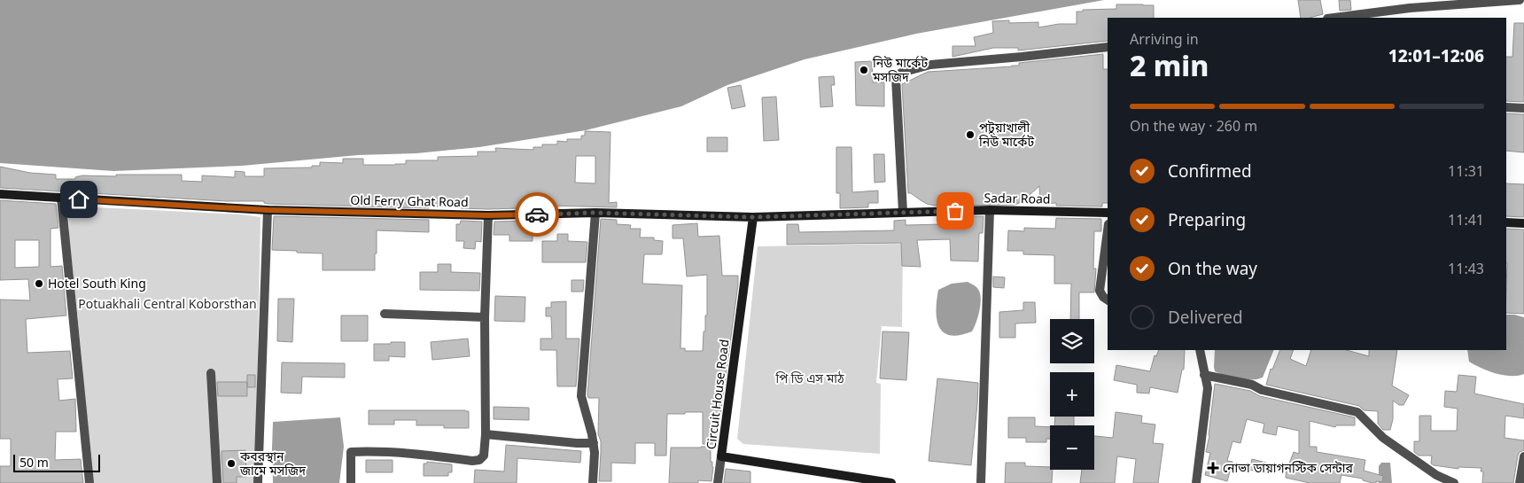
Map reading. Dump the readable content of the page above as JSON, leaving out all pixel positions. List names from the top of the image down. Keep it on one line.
{"streets":{"street":["Sadar Road","Old Ferry Ghat Road","Circuit House Road"]},"crossings":[["Sadar Road","Old Ferry Ghat Road"],["Old Ferry Ghat Road","Circuit House Road"]],"parks":["Potuakhali Central Koborsthan","পি ডি এস মাঠ"],"places":{"other":["নিউ মার্কেট মসজিদ","পটুয়াখালী নিউ মার্কেট","Hotel South King","কবরস্থান জামে মসজিদ"],"health":["নোভা ডায়াগনস্টিক সেন্টার"]},"scale_bar":"50 m","page":{"heading":["2 min","Arriving in","12:01–12:06"],"bar":"On the way · 260 m","list":[["Confirmed","11:31"],["Preparing","11:41"],["On the way","11:43"],"Delivered"],"map_buttons":["+","−"],"scale":"50 m"}}
